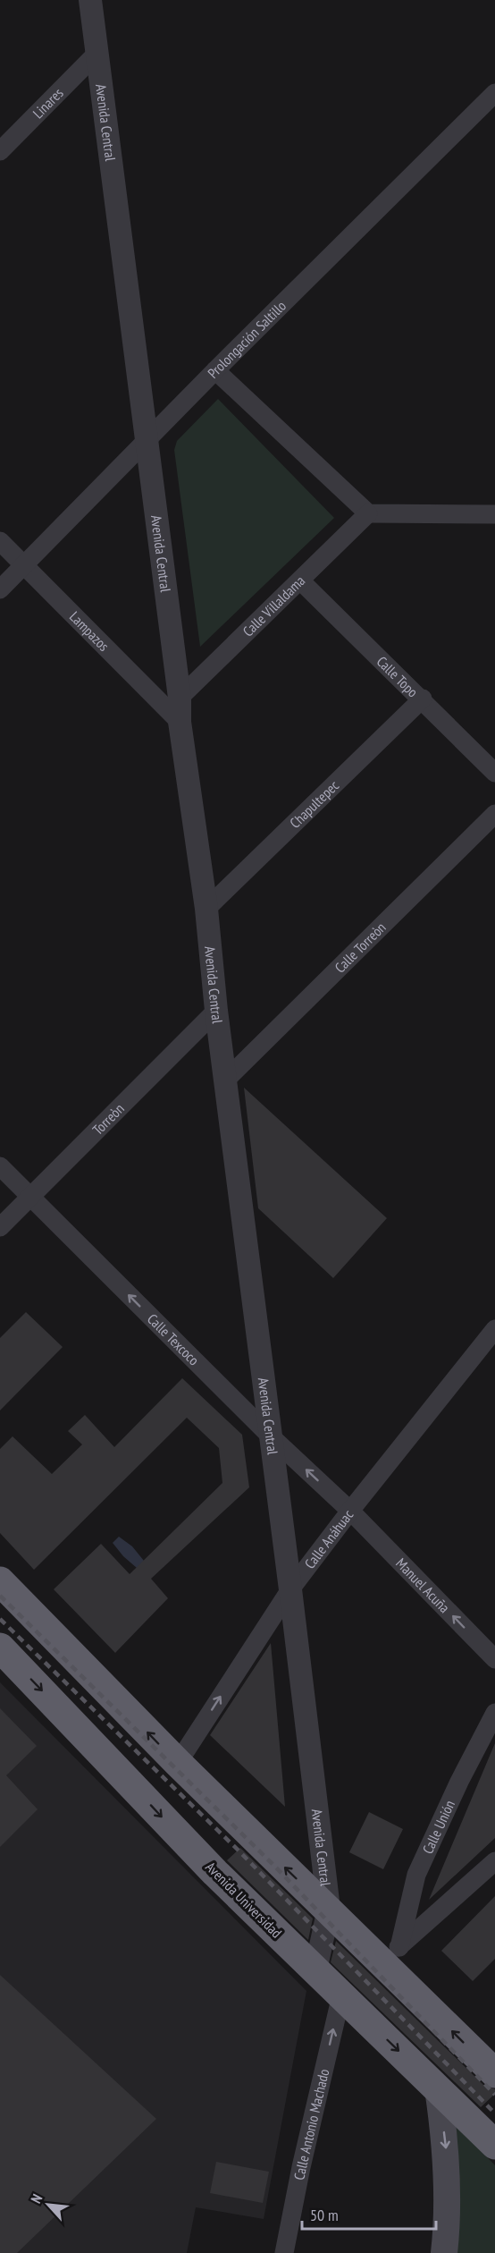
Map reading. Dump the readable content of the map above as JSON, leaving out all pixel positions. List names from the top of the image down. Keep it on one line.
{"streets":{"highway":["Avenida Universidad"],"street":["Linares","Avenida Central","Prolongación Saltillo","Calle Villaldama","Lampazos","Calle Topo","Chapultepec","Calle Torreòn","Torreòn","Calle Texcoco","Calle Anáhuac","Manuel Acuña","Calle Unión","Calle Antonio Machado"]},"crossings":[["Linares","Avenida Central"],["Avenida Central","Prolongación Saltillo"],["Avenida Central","Calle Villaldama"],["Avenida Central","Lampazos"],["Avenida Central","Chapultepec"],["Avenida Central","Calle Torreòn"],["Avenida Central","Torreòn"],["Avenida Central","Calle Texcoco"],["Avenida Central","Calle Anáhuac"],["Avenida Central","Avenida Universidad"],["Prolongación Saltillo","Lampazos"],["Calle Villaldama","Calle Topo"],["Calle Topo","Chapultepec"],["Torreòn","Calle Texcoco"],["Calle Texcoco","Calle Anáhuac"],["Calle Texcoco","Manuel Acuña"],["Calle Anáhuac","Manuel Acuña"],["Avenida Universidad","Calle Antonio Machado"]],"one_way":["Calle Texcoco","Calle Anáhuac","Manuel Acuña","Calle Antonio Machado"],"scale_bar":"50 m","north":"top left"}
